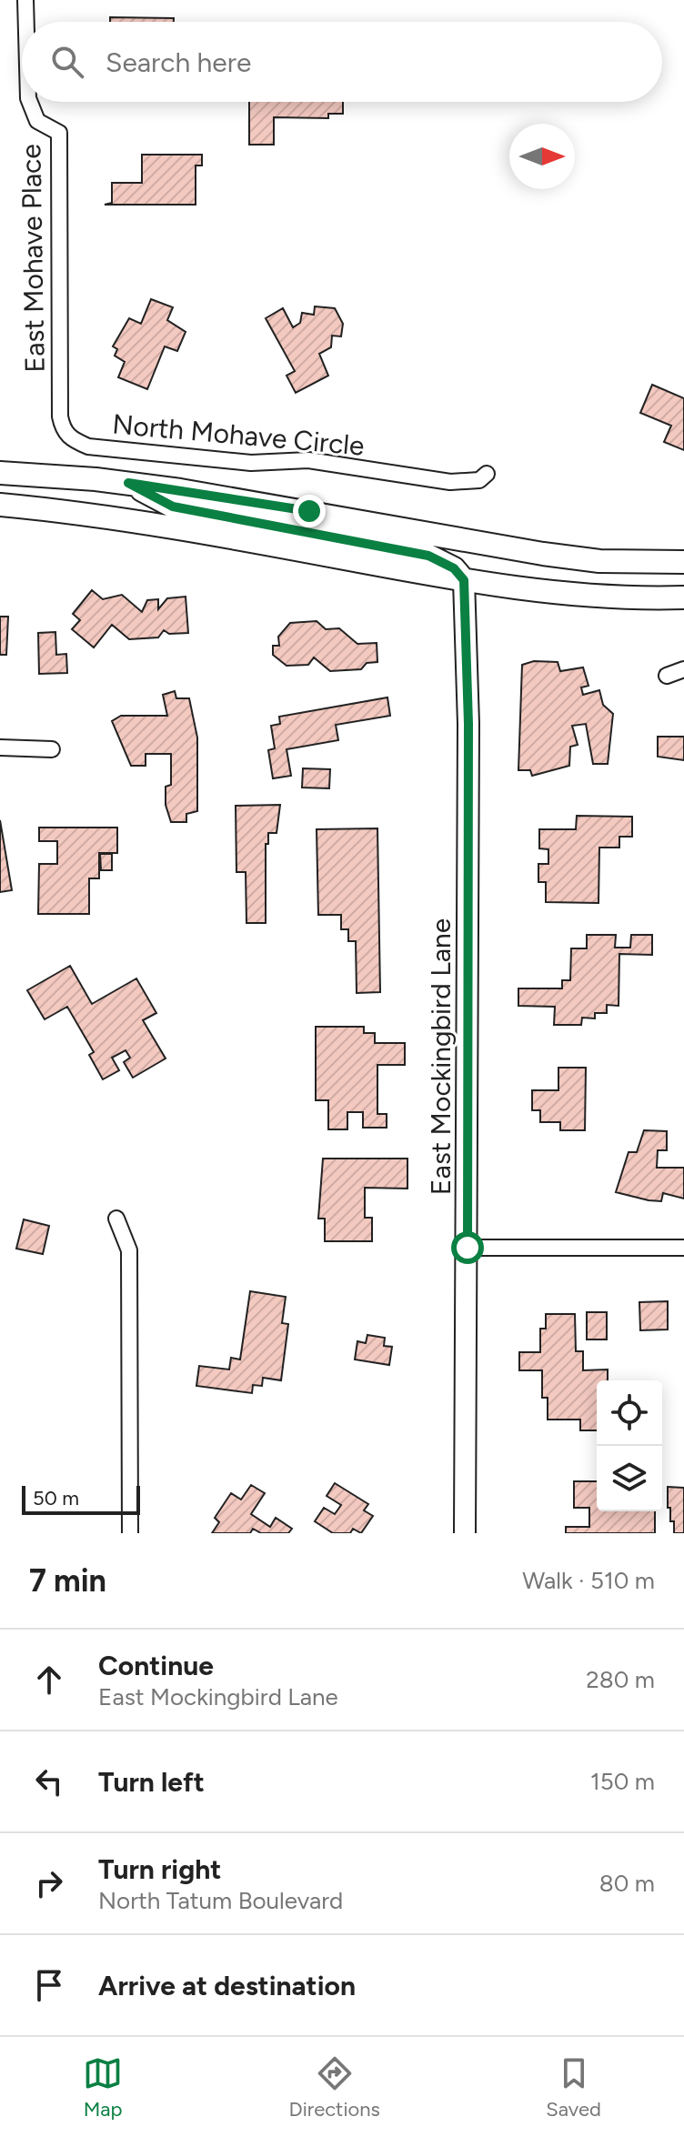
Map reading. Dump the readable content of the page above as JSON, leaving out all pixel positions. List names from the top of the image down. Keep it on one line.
{"streets":{"street":["East Mohave Place","North Mohave Circle","East Mockingbird Lane"]},"crossings":[["East Mohave Place","North Mohave Circle"]],"scale_bar":"50 m","north":"right","page":{"search":"Search here","scale":"50 m","heading":["7 min","Walk · 510 m"],"list":[["Continue","East Mockingbird Lane","280 m"],["Turn left","150 m"],["Turn right","North Tatum Boulevard","80 m"],"Arrive at destination"],"nav":["Map","Directions","Saved"]}}
